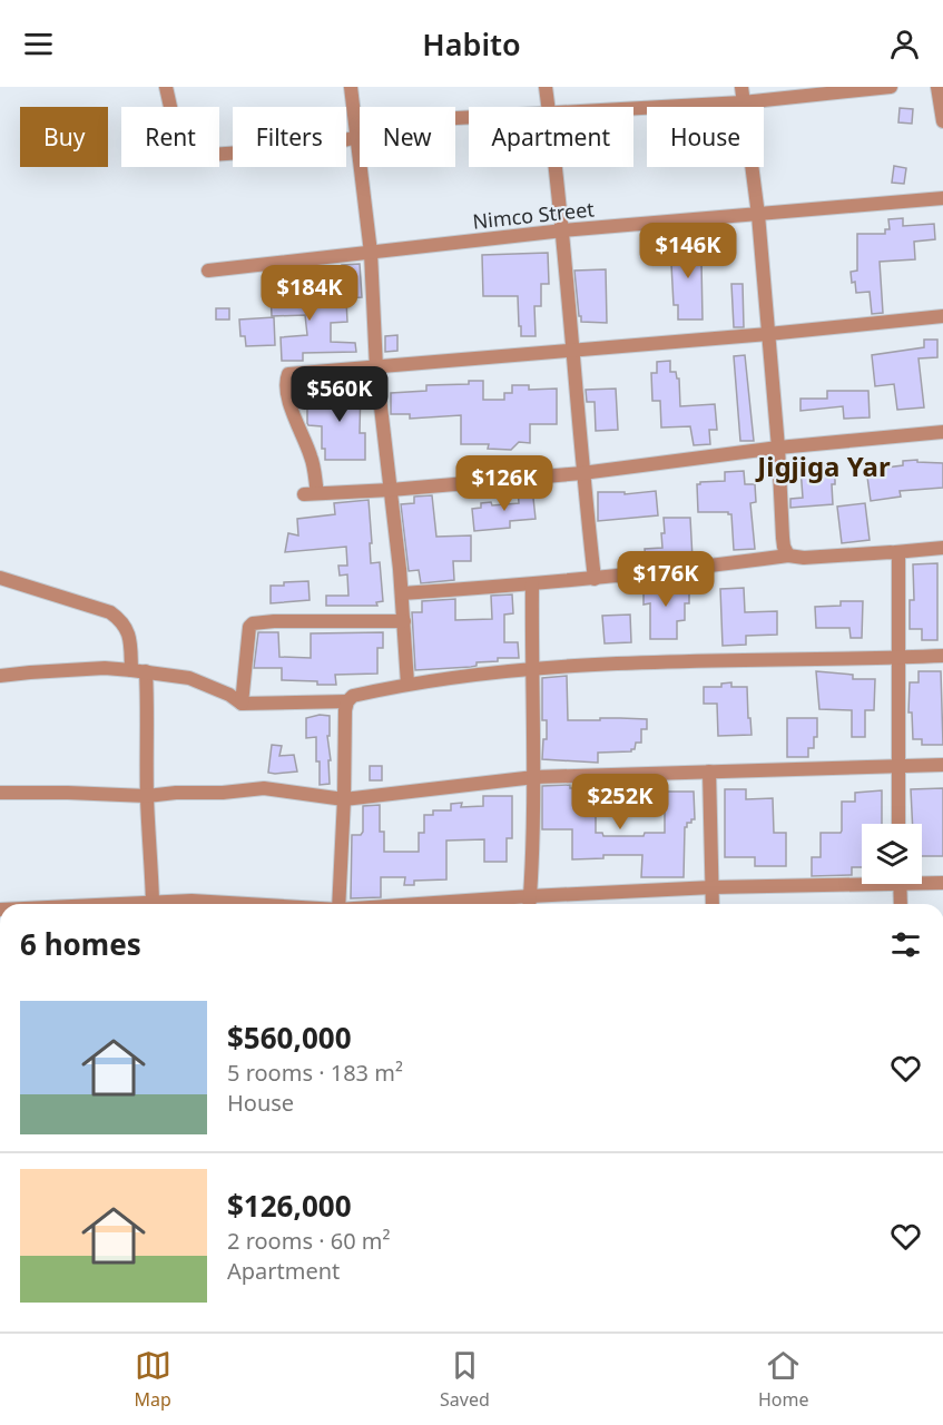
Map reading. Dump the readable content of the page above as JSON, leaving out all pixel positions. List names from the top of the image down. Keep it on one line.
{"streets":{"street":["Nimco Street"]},"districts":["Jigjiga Yar"],"page":{"header":"Habito","chip":["Buy","Rent","Filters","New","Apartment","House"],"price":["$146K","$184K","$560K","$126K","$176K","$252K"],"heading":"6 homes","list":[{"name":"$560,000","note":"5 rooms · 183 m² · House"},{"name":"$126,000","note":"2 rooms · 60 m² · Apartment"}],"tabs":["Map","Saved","Home"]}}
